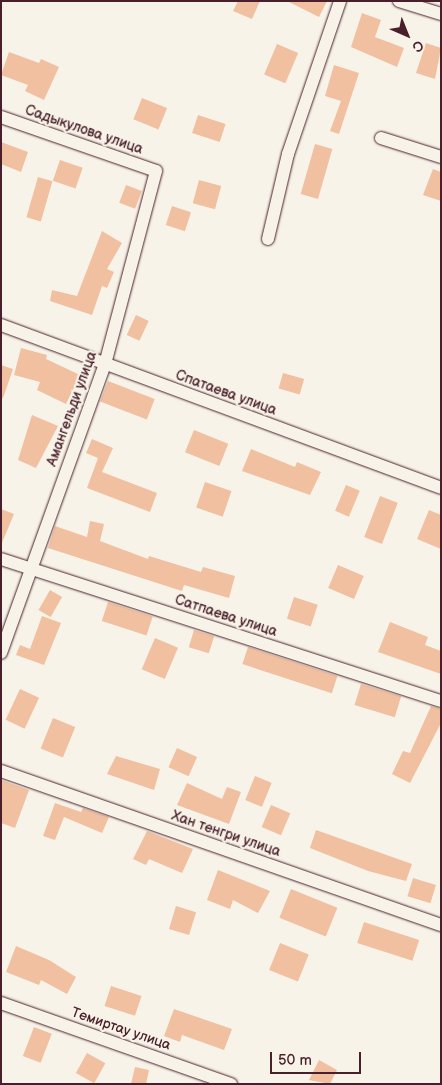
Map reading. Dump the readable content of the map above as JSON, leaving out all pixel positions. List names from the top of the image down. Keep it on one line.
{"streets":{"street":["Садыкулова улица","Спатаева улица","Амангельди улица","Сатпаева улица","Хан тенгри улица","Темиртау улица"]},"crossings":[["Садыкулова улица","Амангельди улица"],["Спатаева улица","Амангельди улица"],["Амангельди улица","Сатпаева улица"]],"scale_bar":"50 m","north":"bottom right"}
